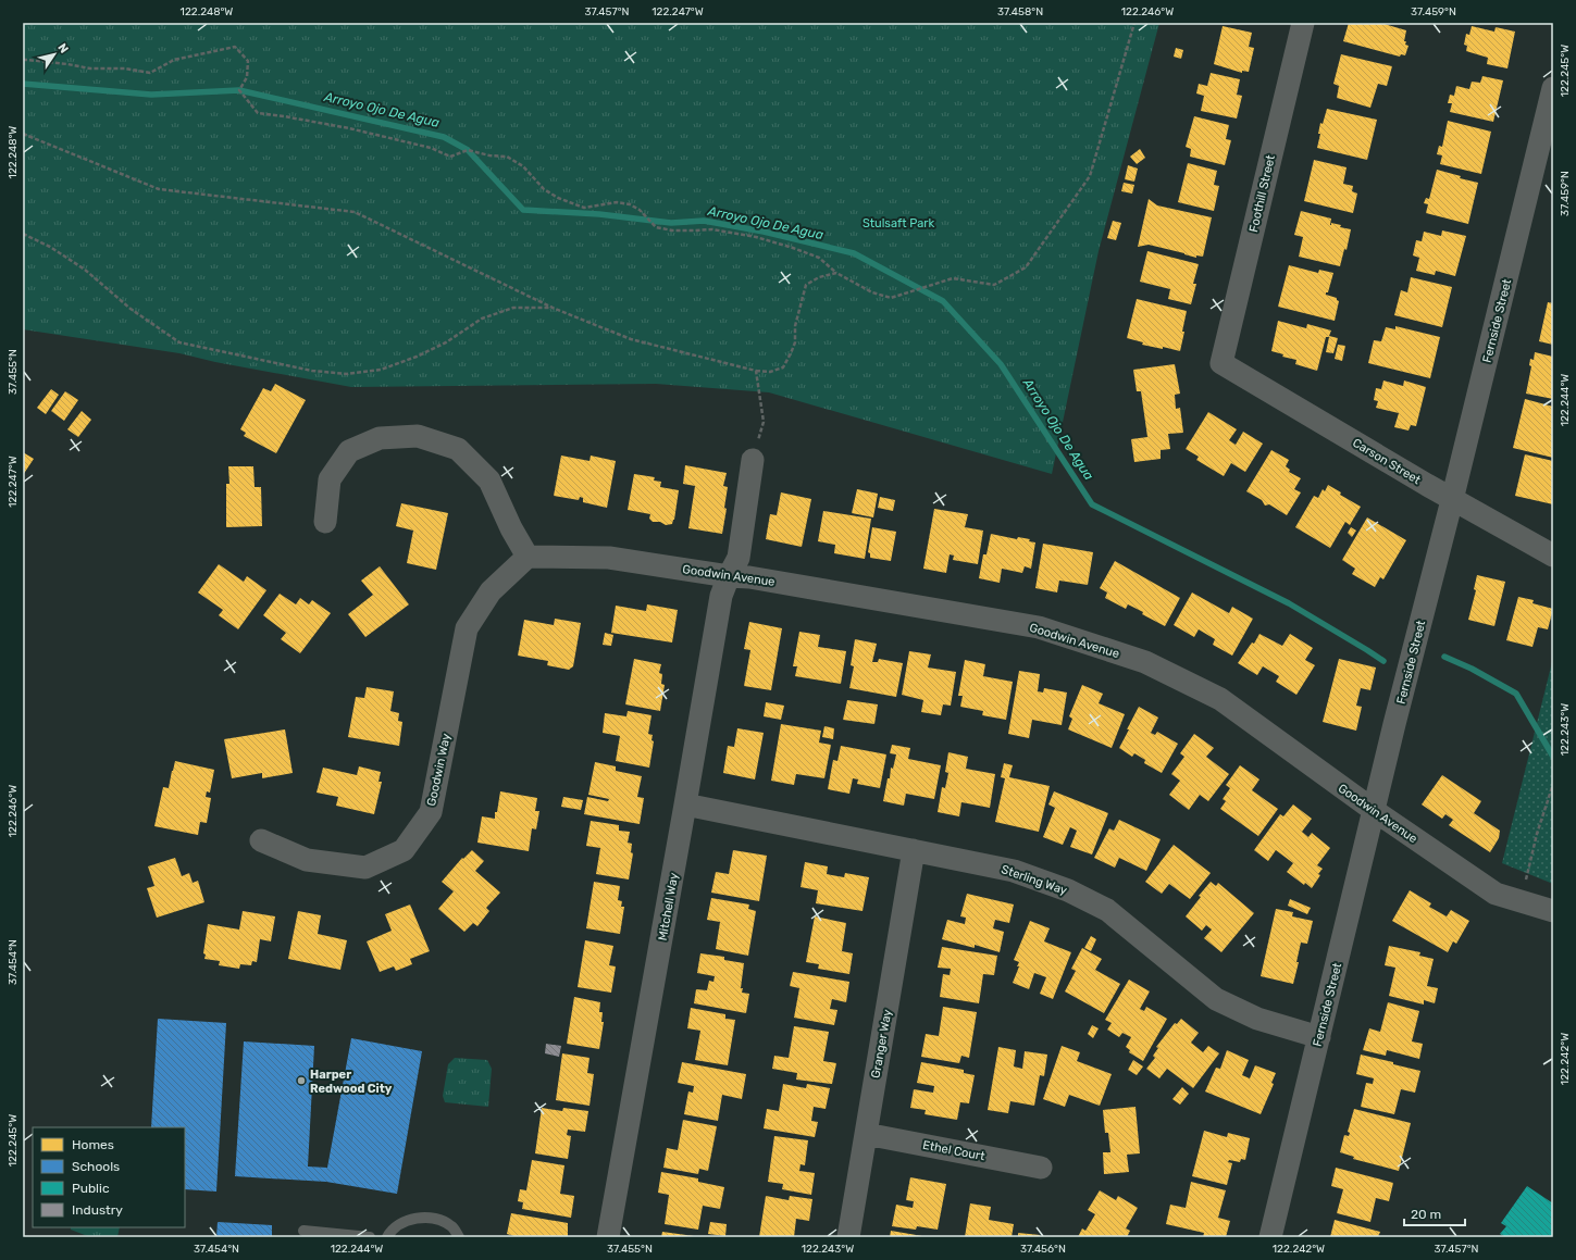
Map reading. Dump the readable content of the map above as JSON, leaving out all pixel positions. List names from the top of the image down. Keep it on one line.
{"streets":{"street":["Foothill Street","Fernside Street","Carson Street","Goodwin Avenue","Goodwin Way","Sterling Way","Mitchell Way","Granger Way","Ethel Court"]},"crossings":[["Foothill Street","Carson Street"],["Fernside Street","Carson Street"],["Fernside Street","Goodwin Avenue"],["Fernside Street","Sterling Way"],["Goodwin Avenue","Goodwin Way"],["Goodwin Avenue","Mitchell Way"],["Sterling Way","Mitchell Way"],["Sterling Way","Granger Way"],["Granger Way","Ethel Court"]],"water":["Arroyo Ojo De Agua"],"parks":["Stulsaft Park"],"places":["Harper Redwood City"],"legend":["Homes","Schools","Public","Industry"],"scale_bar":"20 m","north":"top right","coordinates":["122.248°W","37.457°N","122.247°W","37.458°N","122.246°W","37.459°N","122.245°W","37.455°N","122.244°W","122.243°W","37.454°N","122.242°W","37.456°N"]}
